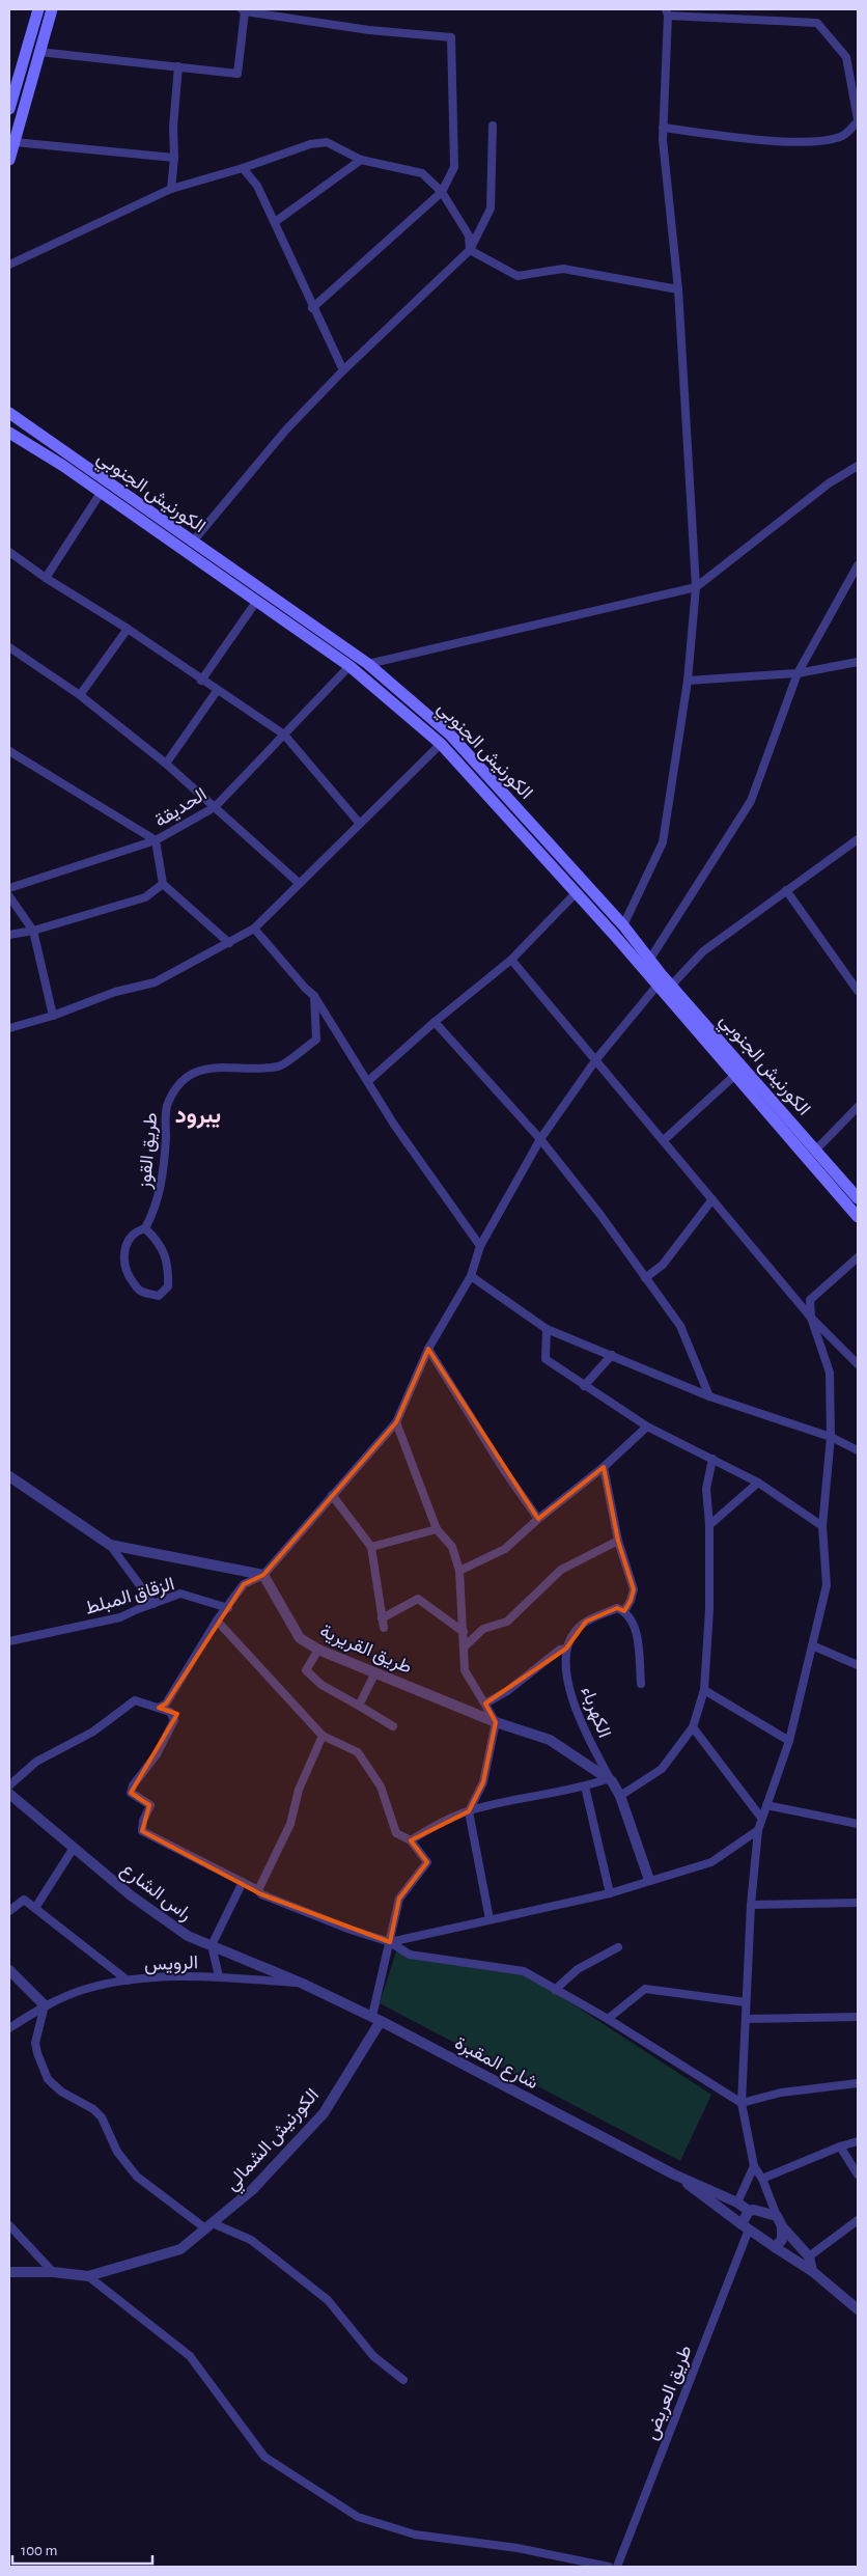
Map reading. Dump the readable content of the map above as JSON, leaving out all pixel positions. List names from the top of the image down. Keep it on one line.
{"streets":{"main road":["الكورنيش الجنوبي"],"street":["الحديقة","طريق القوز","الزقاق المبلط","طريق القريرية","الكهرباء","راس الشارع","الرويس","شارع المقبرة","الكورنيش الشمالي","طريق العريض"]},"crossings":[["الكورنيش الجنوبي","الحديقة"],["طريق القريرية","الكهرباء"],["راس الشارع","الرويس"],["راس الشارع","شارع المقبرة"],["الرويس","شارع المقبرة"],["شارع المقبرة","الكورنيش الشمالي"]],"districts":["يبرود"],"scale_bar":"100 m"}
